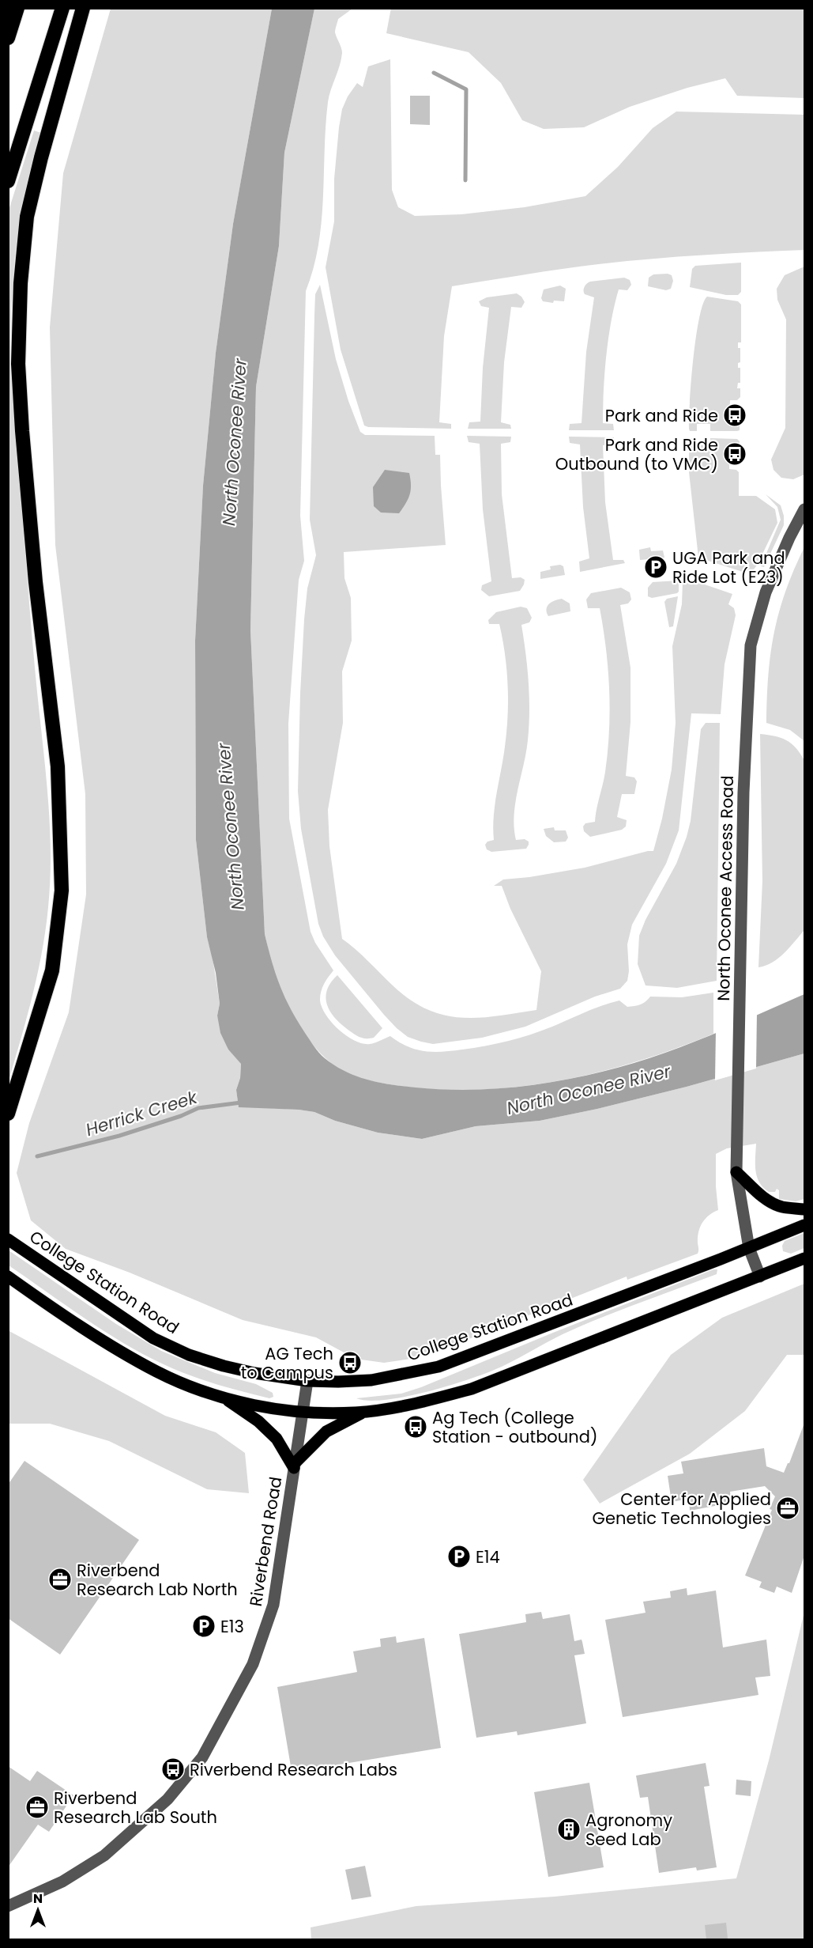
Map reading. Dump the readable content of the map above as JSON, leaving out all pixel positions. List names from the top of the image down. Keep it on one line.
{"streets":{"main road":["College Station Road"],"street":["North Oconee Access Road","Riverbend Road"]},"crossings":[["North Oconee Access Road","College Station Road"],["College Station Road","Riverbend Road"]],"water":["North Oconee River","Herrick Creek"],"places":{"bus stop":["Park and Ride","Park and Ride Outbound (to VMC)","AG Tech to Campus","Ag Tech (College Station - outbound)","Riverbend Research Labs"],"parking":["UGA Park and Ride Lot (E23)","E14","E13"],"office":["Center for Applied Genetic Technologies","Riverbend Research Lab North","Riverbend Research Lab South"],"building":["Agronomy Seed Lab"]},"north":"top"}
